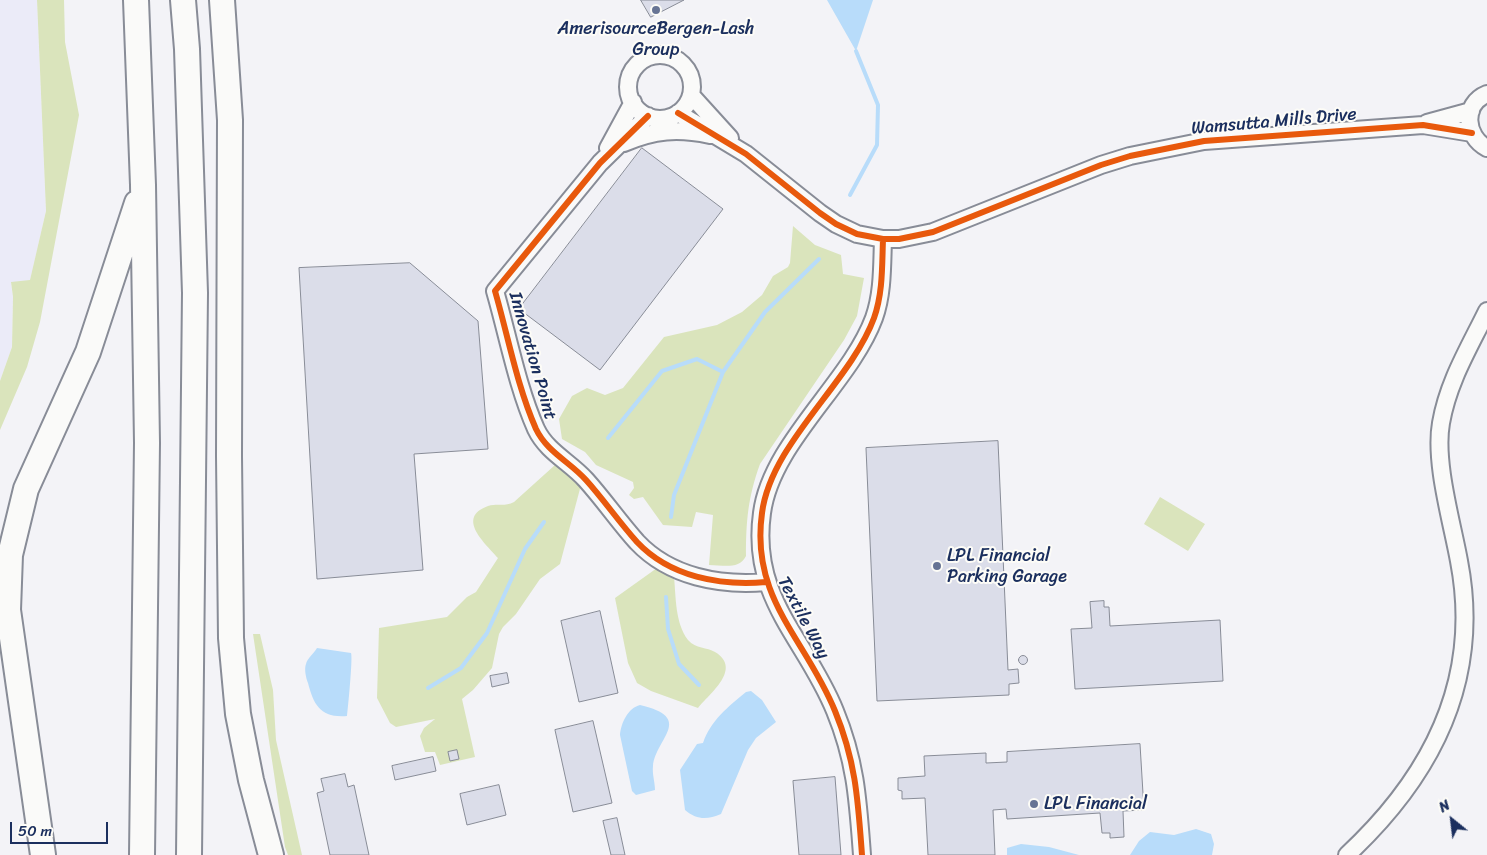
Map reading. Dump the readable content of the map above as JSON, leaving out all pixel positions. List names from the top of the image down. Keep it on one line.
{"streets":{"street":["Wamsutta Mills Drive","Innovation Point","Textile Way"]},"crossings":[["Wamsutta Mills Drive","Textile Way"],["Innovation Point","Textile Way"]],"places":["AmerisourceBergen-Lash Group","LPL Financial Parking Garage","LPL Financial"],"scale_bar":"50 m","north":"top left"}
